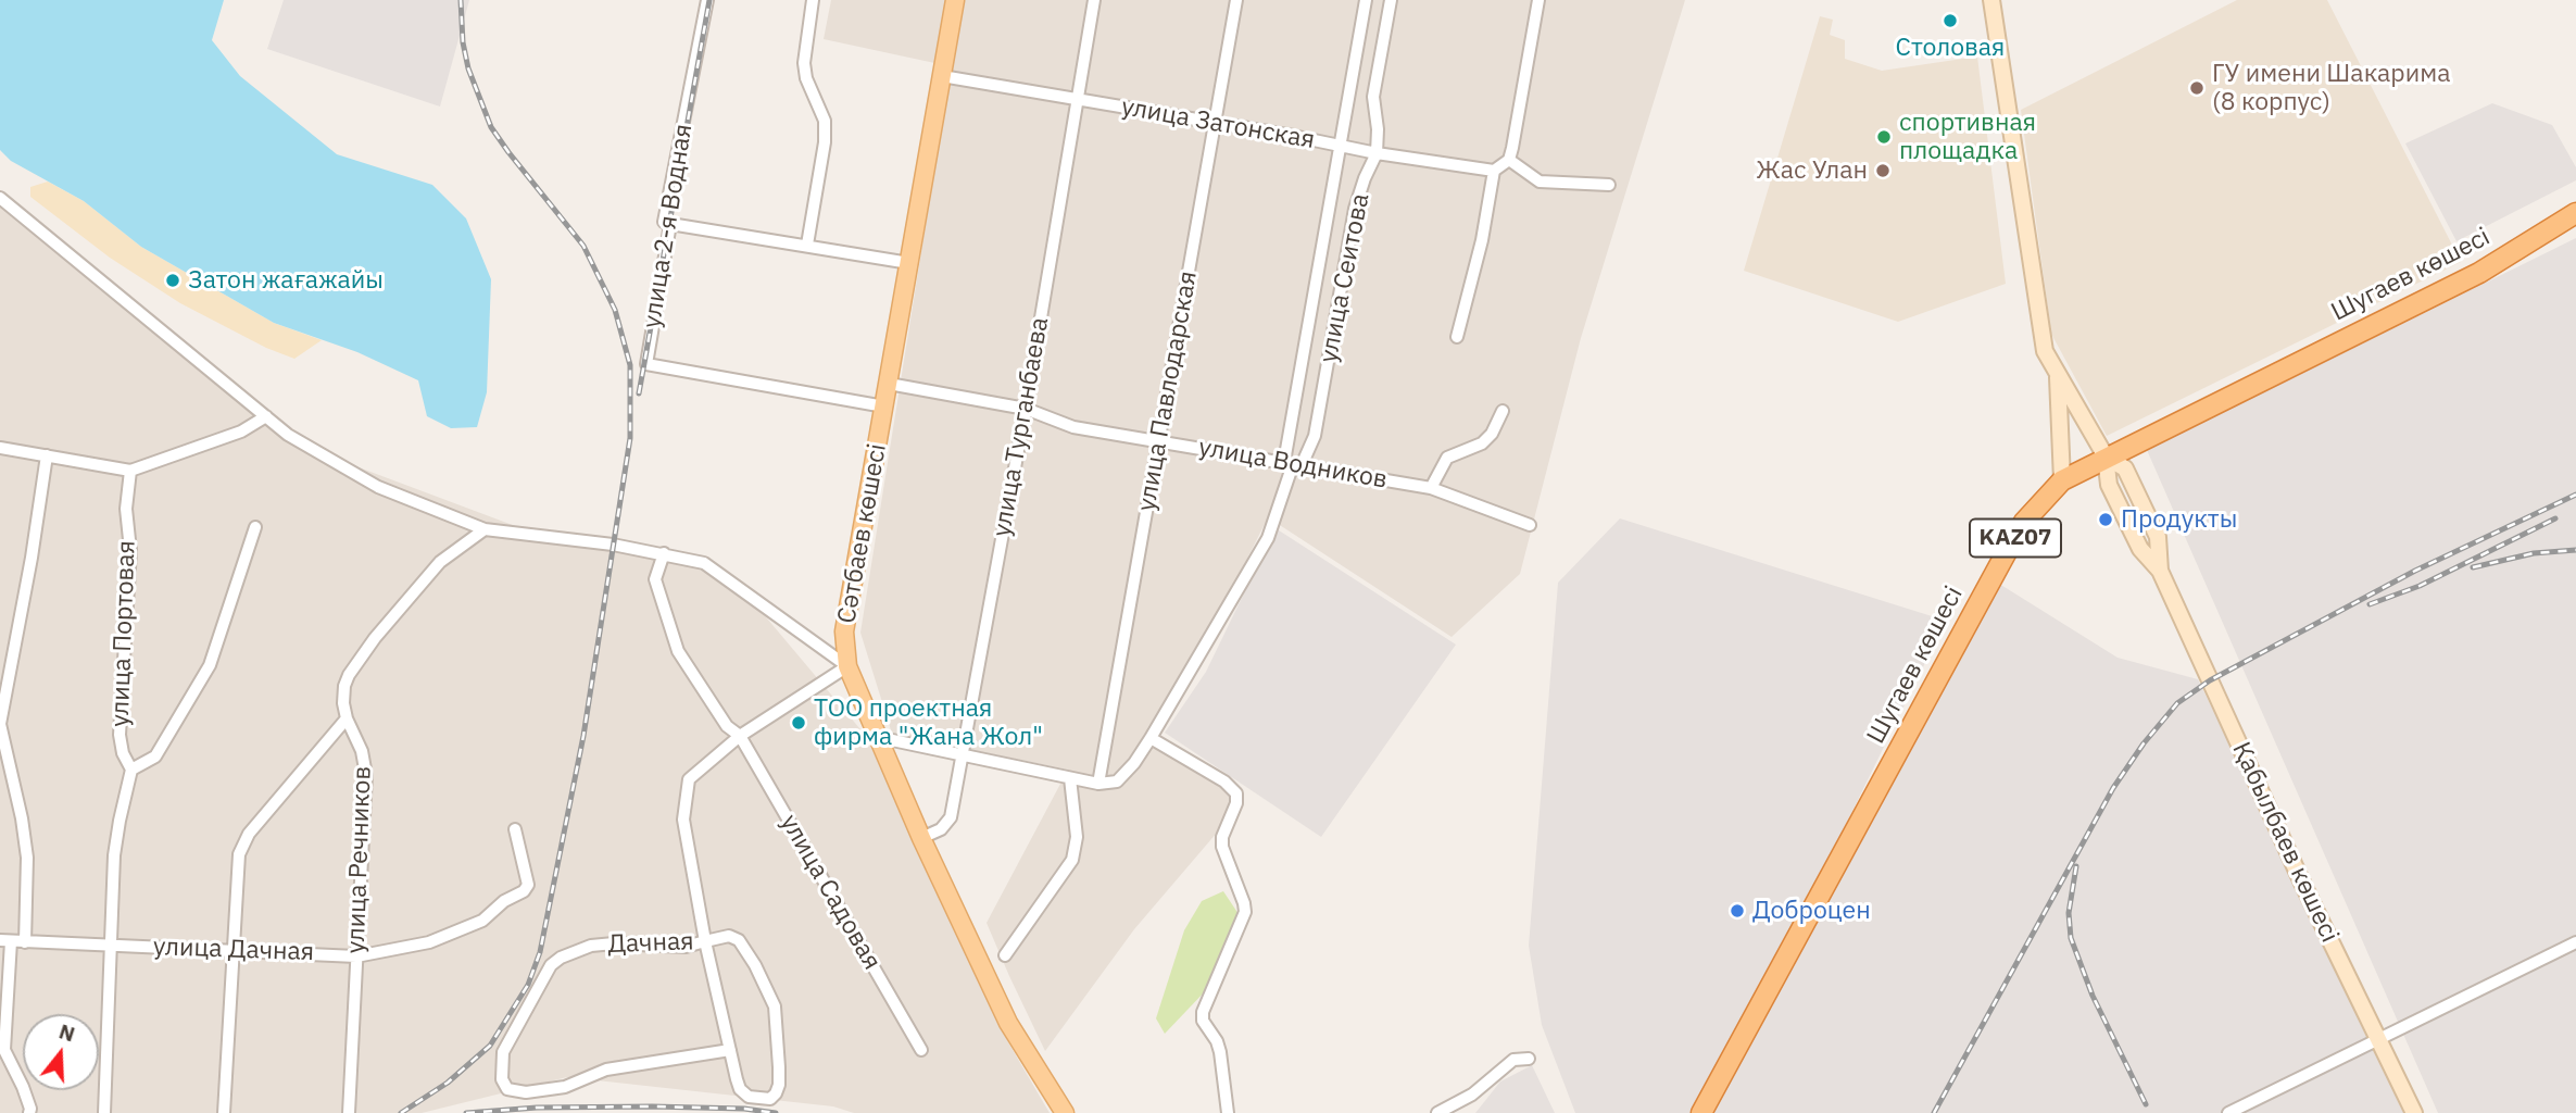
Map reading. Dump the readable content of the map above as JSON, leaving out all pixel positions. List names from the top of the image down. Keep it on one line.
{"streets":{"highway":["Шугаев көшесі","KAZ07"],"main road":["Сәтбаев көшесі","Қабылбаев көшесі"],"street":["улица Затонская","улица 2-я Водная","улица Сеитова","улица Павлодарская","улица Турганбаева","улица Водников","улица Портовая","улица Речников","улица Садовая","Дачная","улица Дачная"]},"crossings":[["улица Затонская","улица Сеитова"],["улица Затонская","улица Павлодарская"],["улица Затонская","улица Турганбаева"],["улица Затонская","Сәтбаев көшесі"],["улица 2-я Водная","Сәтбаев көшесі"],["Шугаев көшесі","Қабылбаев көшесі"],["улица Сеитова","улица Павлодарская"],["улица Сеитова","улица Водников"],["улица Павлодарская","улица Водников"],["улица Турганбаева","улица Водников"],["улица Турганбаева","Сәтбаев көшесі"],["улица Водников","Сәтбаев көшесі"],["улица Речников","улица Дачная"]],"places":["Столовая","ГУ имени Шакарима (8 корпус)","спортивная площадка","Жас Улан","Затон жағажайы","Продукты","ТОО проектная фирма \"Жана Жол\"","Доброцен"],"north":"top"}
